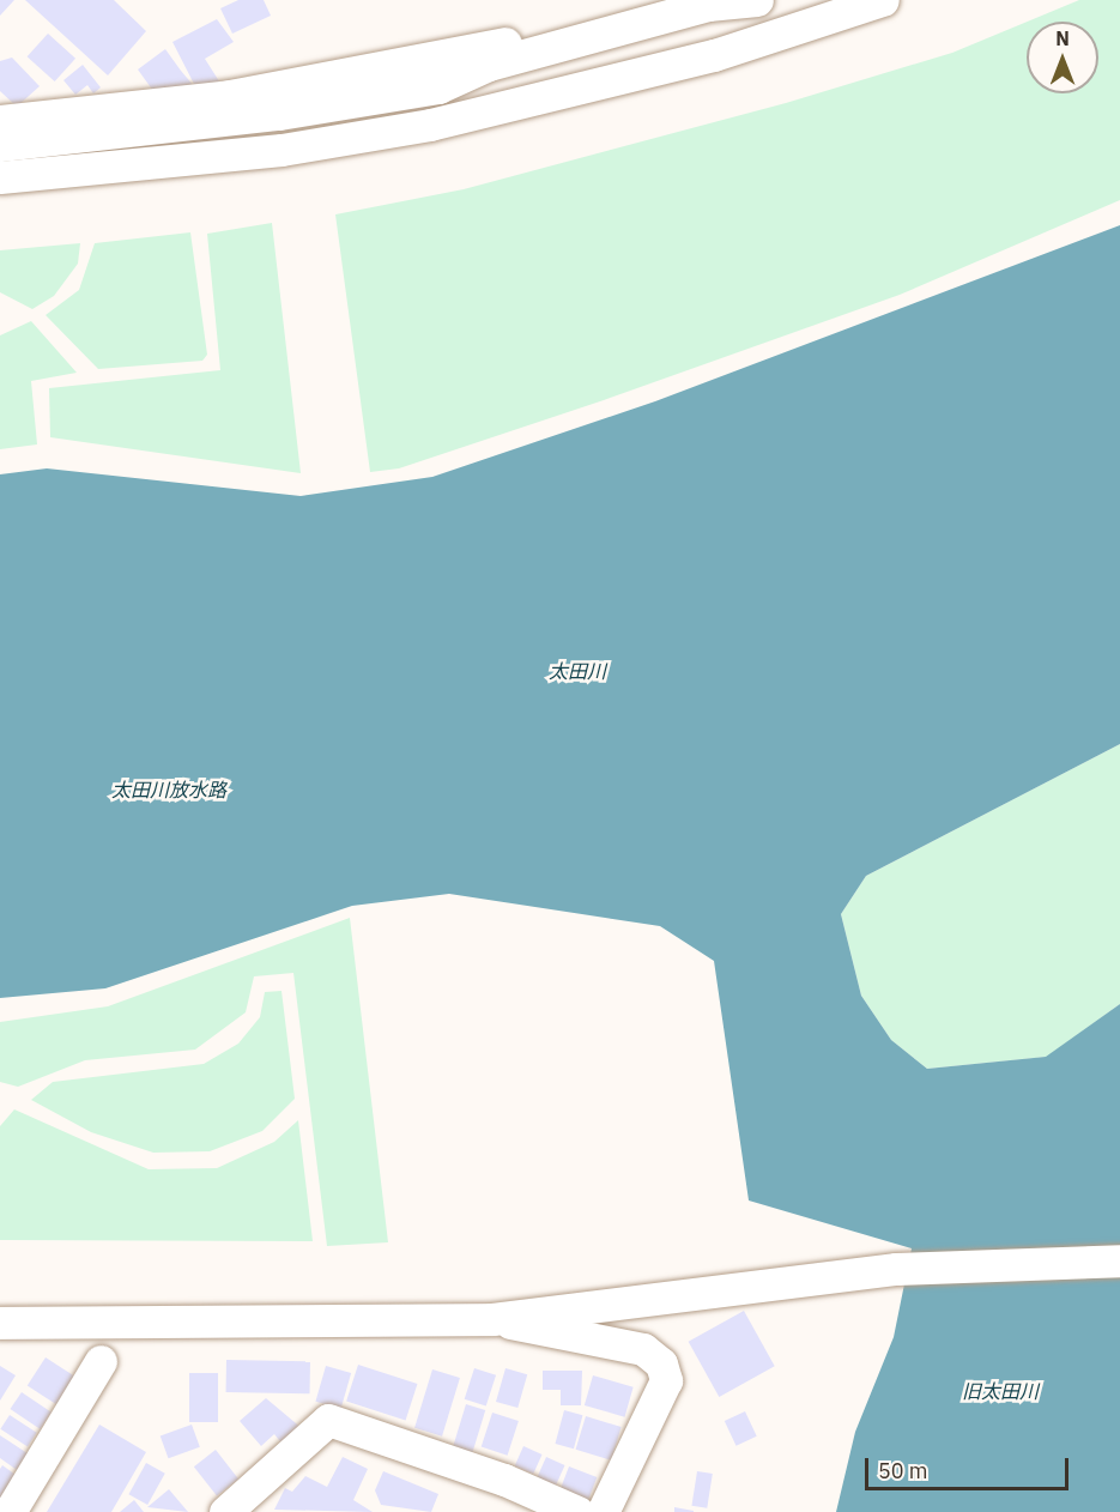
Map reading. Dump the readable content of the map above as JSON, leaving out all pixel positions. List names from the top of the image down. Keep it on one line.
{"water":["太田川","太田川放水路","旧太田川"],"scale_bar":"50 m","north":"top"}
